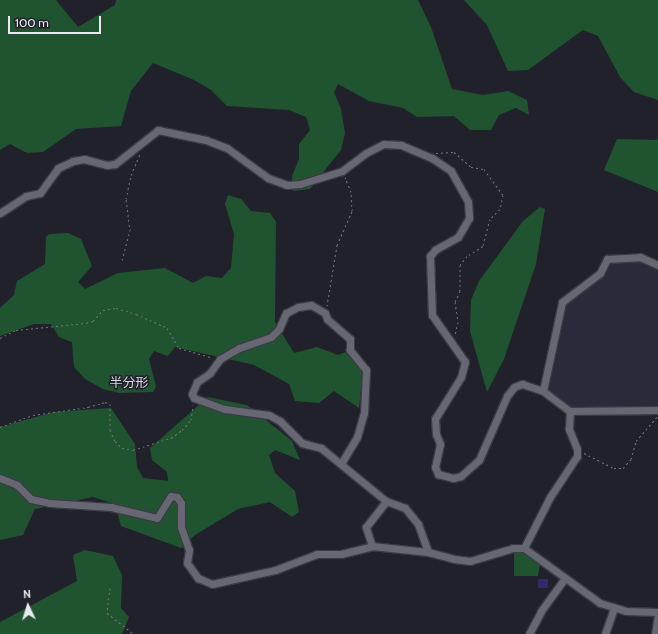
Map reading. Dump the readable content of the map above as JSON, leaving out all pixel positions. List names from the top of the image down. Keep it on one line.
{"districts":["半分形"],"scale_bar":"100 m","north":"top"}
